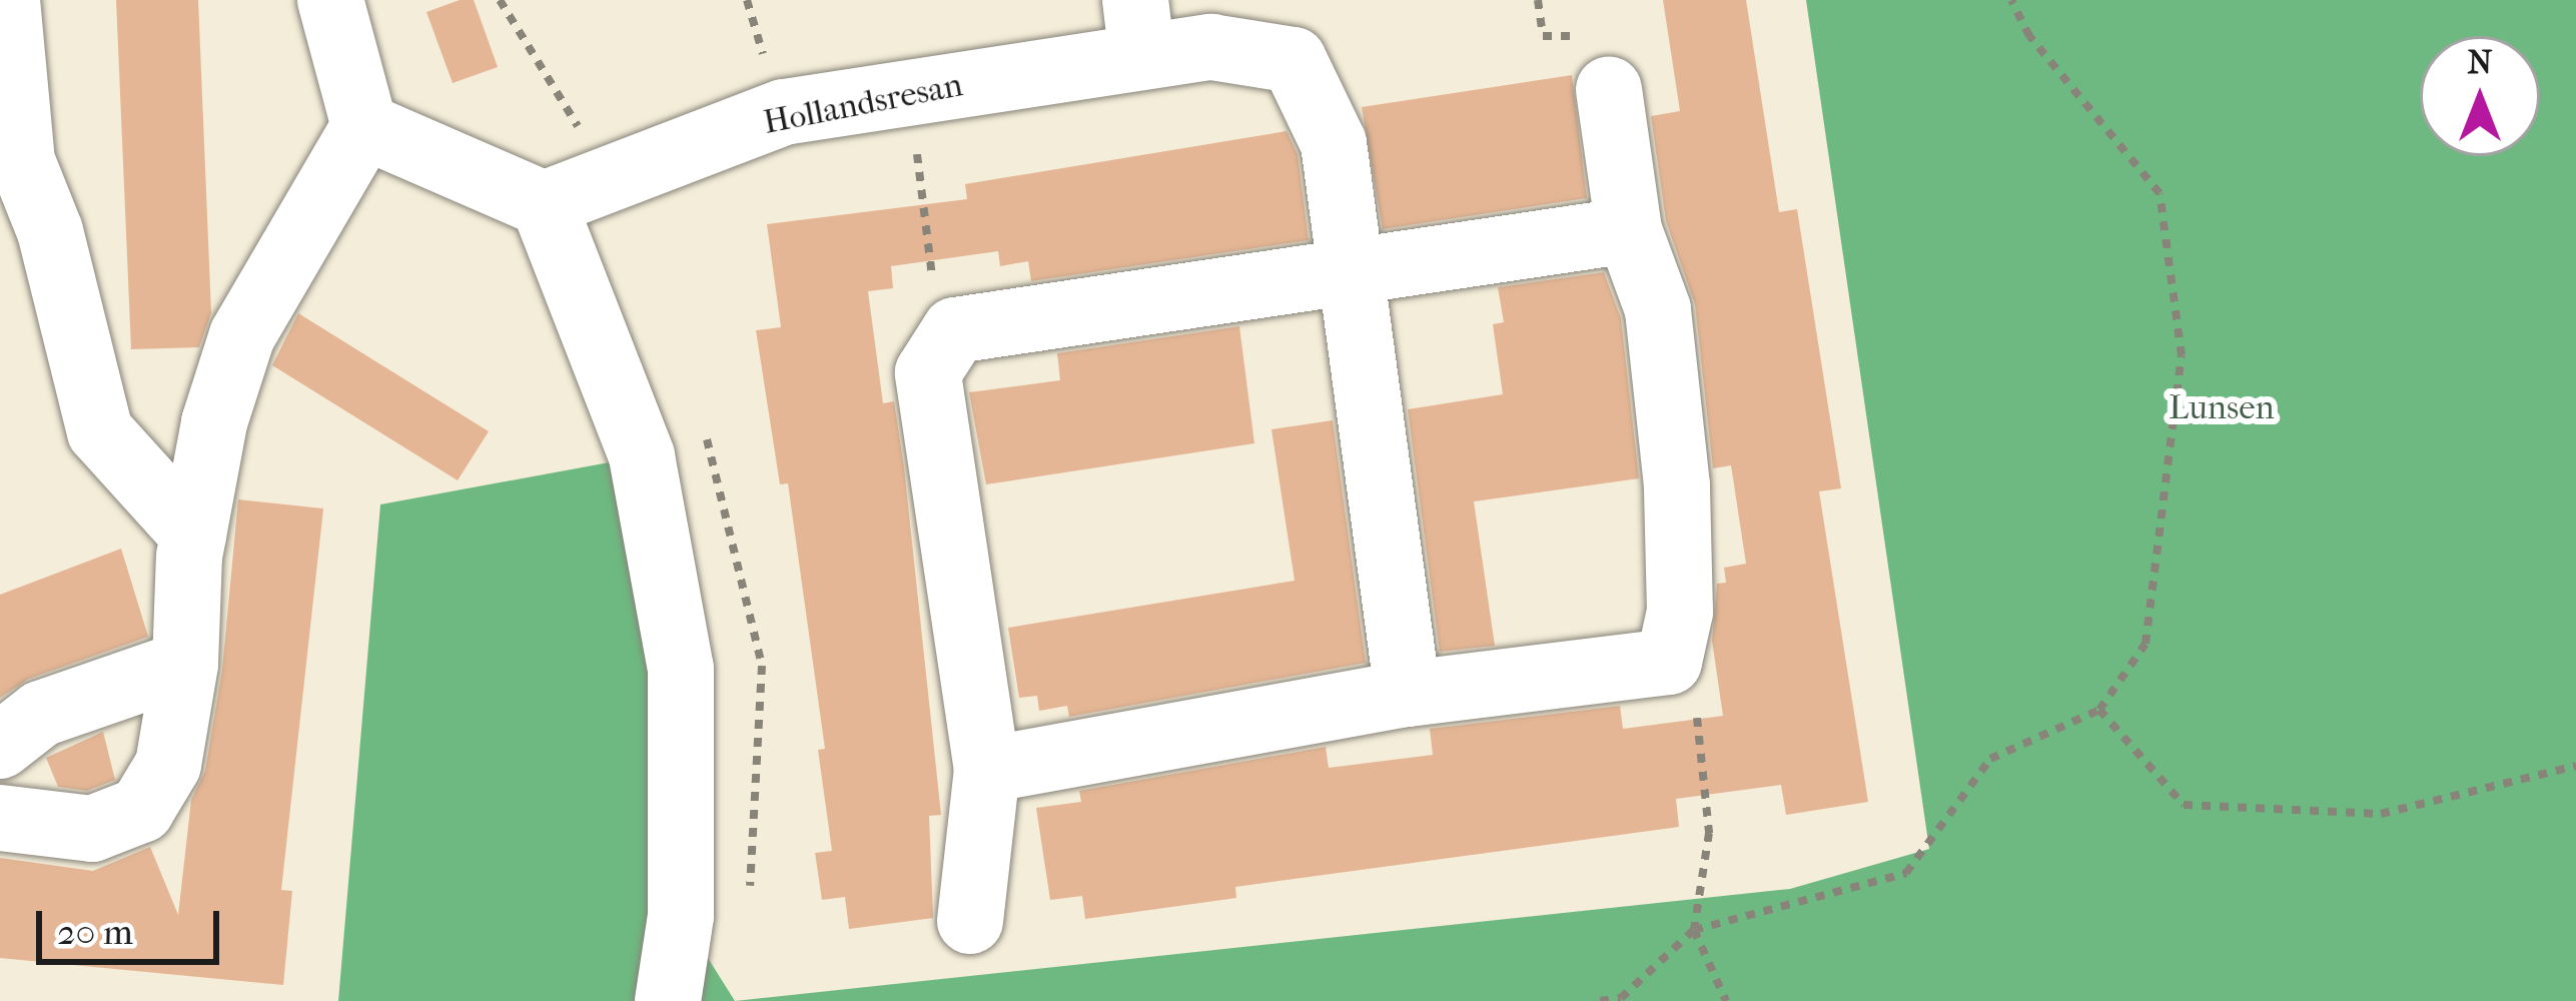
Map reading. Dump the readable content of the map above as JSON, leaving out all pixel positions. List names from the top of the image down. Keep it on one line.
{"streets":{"street":["Hollandsresan"]},"parks":["Lunsen"],"scale_bar":"20 m","north":"top"}
